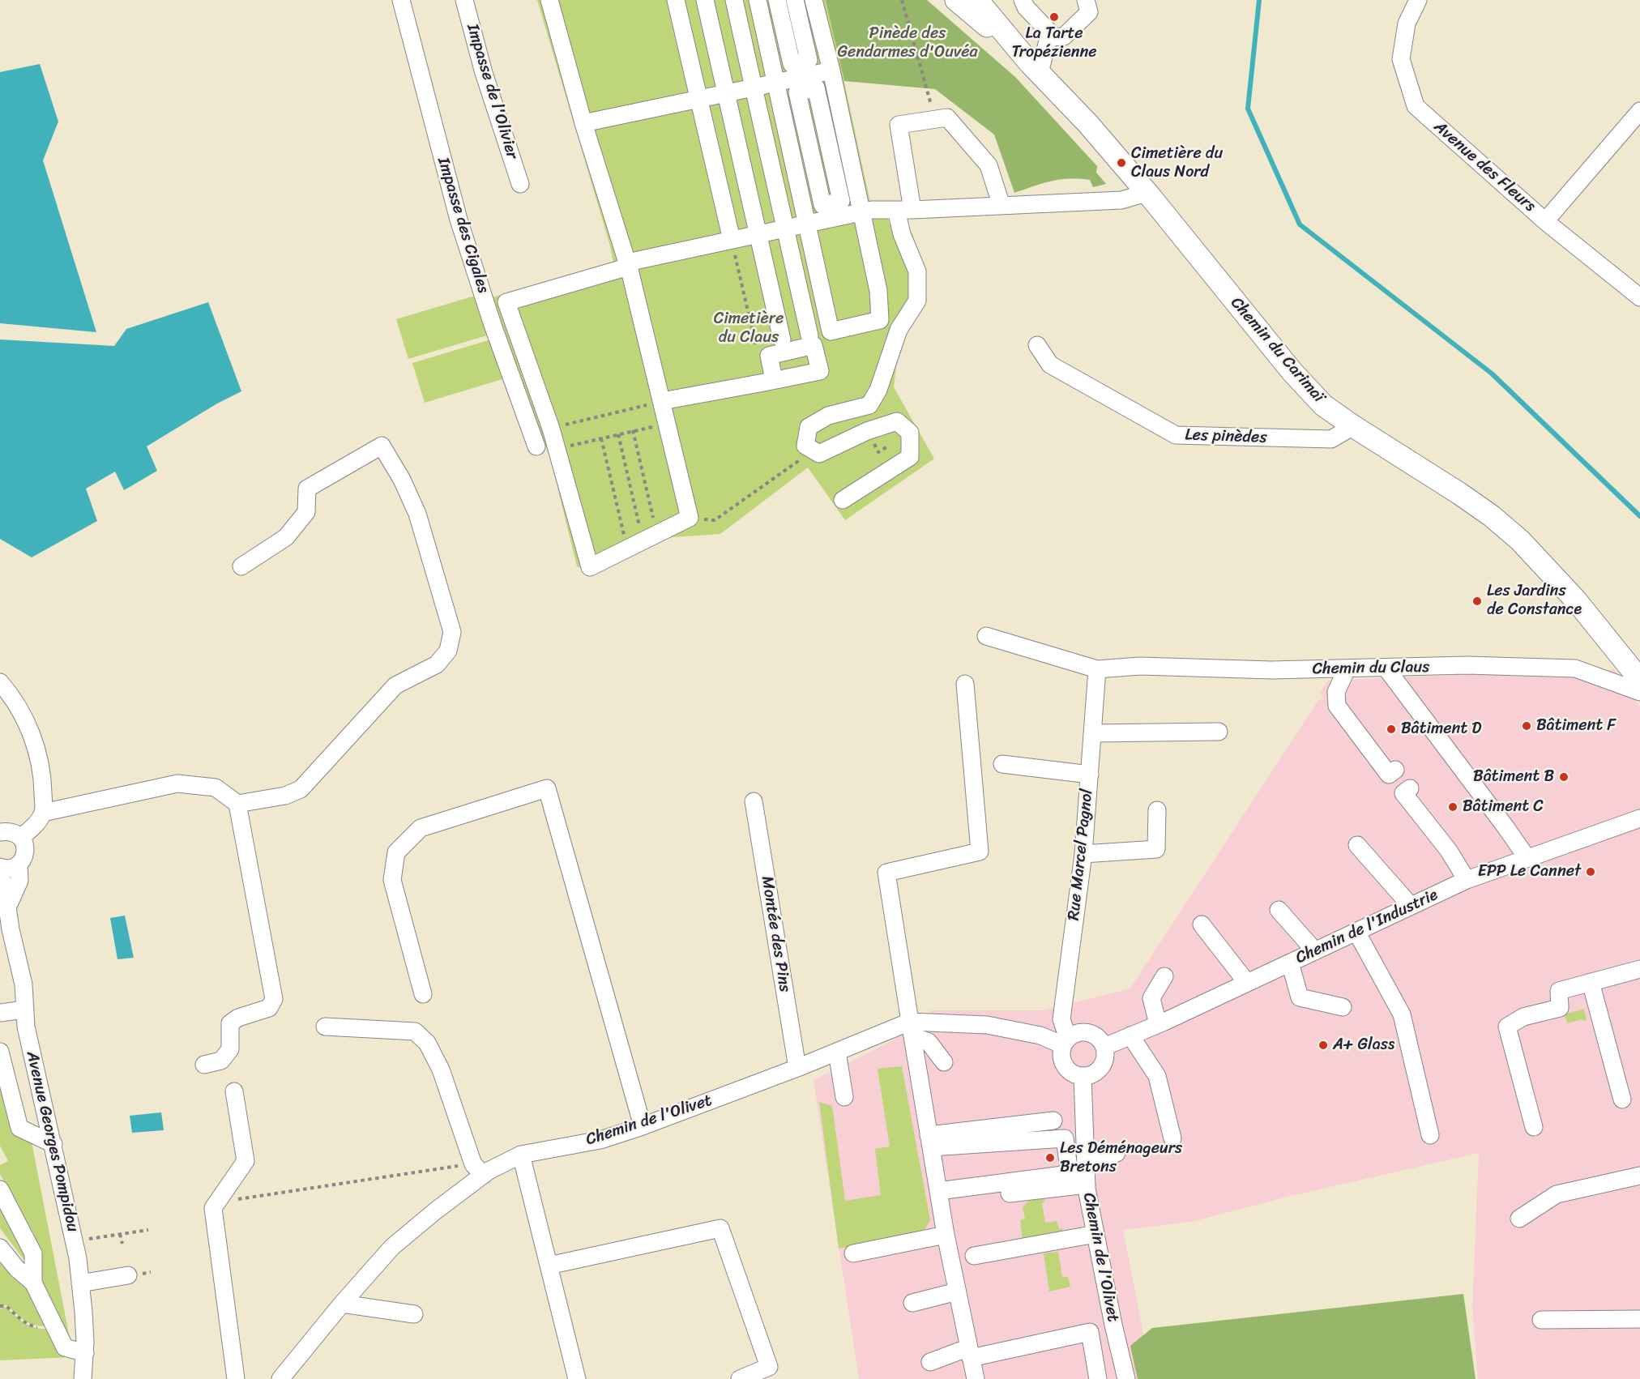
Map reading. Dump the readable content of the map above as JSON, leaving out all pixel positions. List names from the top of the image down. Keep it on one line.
{"streets":{"main road":["Chemin du Carimaï"],"street":["Impasse de l'Olivier","Avenue des Fleurs","Impasse des Cigales","Les pinèdes","Chemin du Claus","Rue Marcel Pagnol","Chemin de l'Industrie","Montée des Pins","Chemin de l'Olivet","Avenue Georges Pompidou"]},"crossings":[["Chemin du Carimaï","Les pinèdes"],["Chemin du Claus","Rue Marcel Pagnol"],["Rue Marcel Pagnol","Chemin de l'Industrie"],["Rue Marcel Pagnol","Chemin de l'Olivet"],["Chemin de l'Industrie","Chemin de l'Olivet"],["Montée des Pins","Chemin de l'Olivet"]],"parks":["Pinède des Gendarmes d'Ouvéa","Cimetière du Claus"],"places":["La Tarte Tropézienne","Cimetière du Claus Nord","Les Jardins de Constance","Bâtiment F","Bâtiment D","Bâtiment B","Bâtiment C","EPP Le Cannet","A+ Glass","Les Déménageurs Bretons"]}
